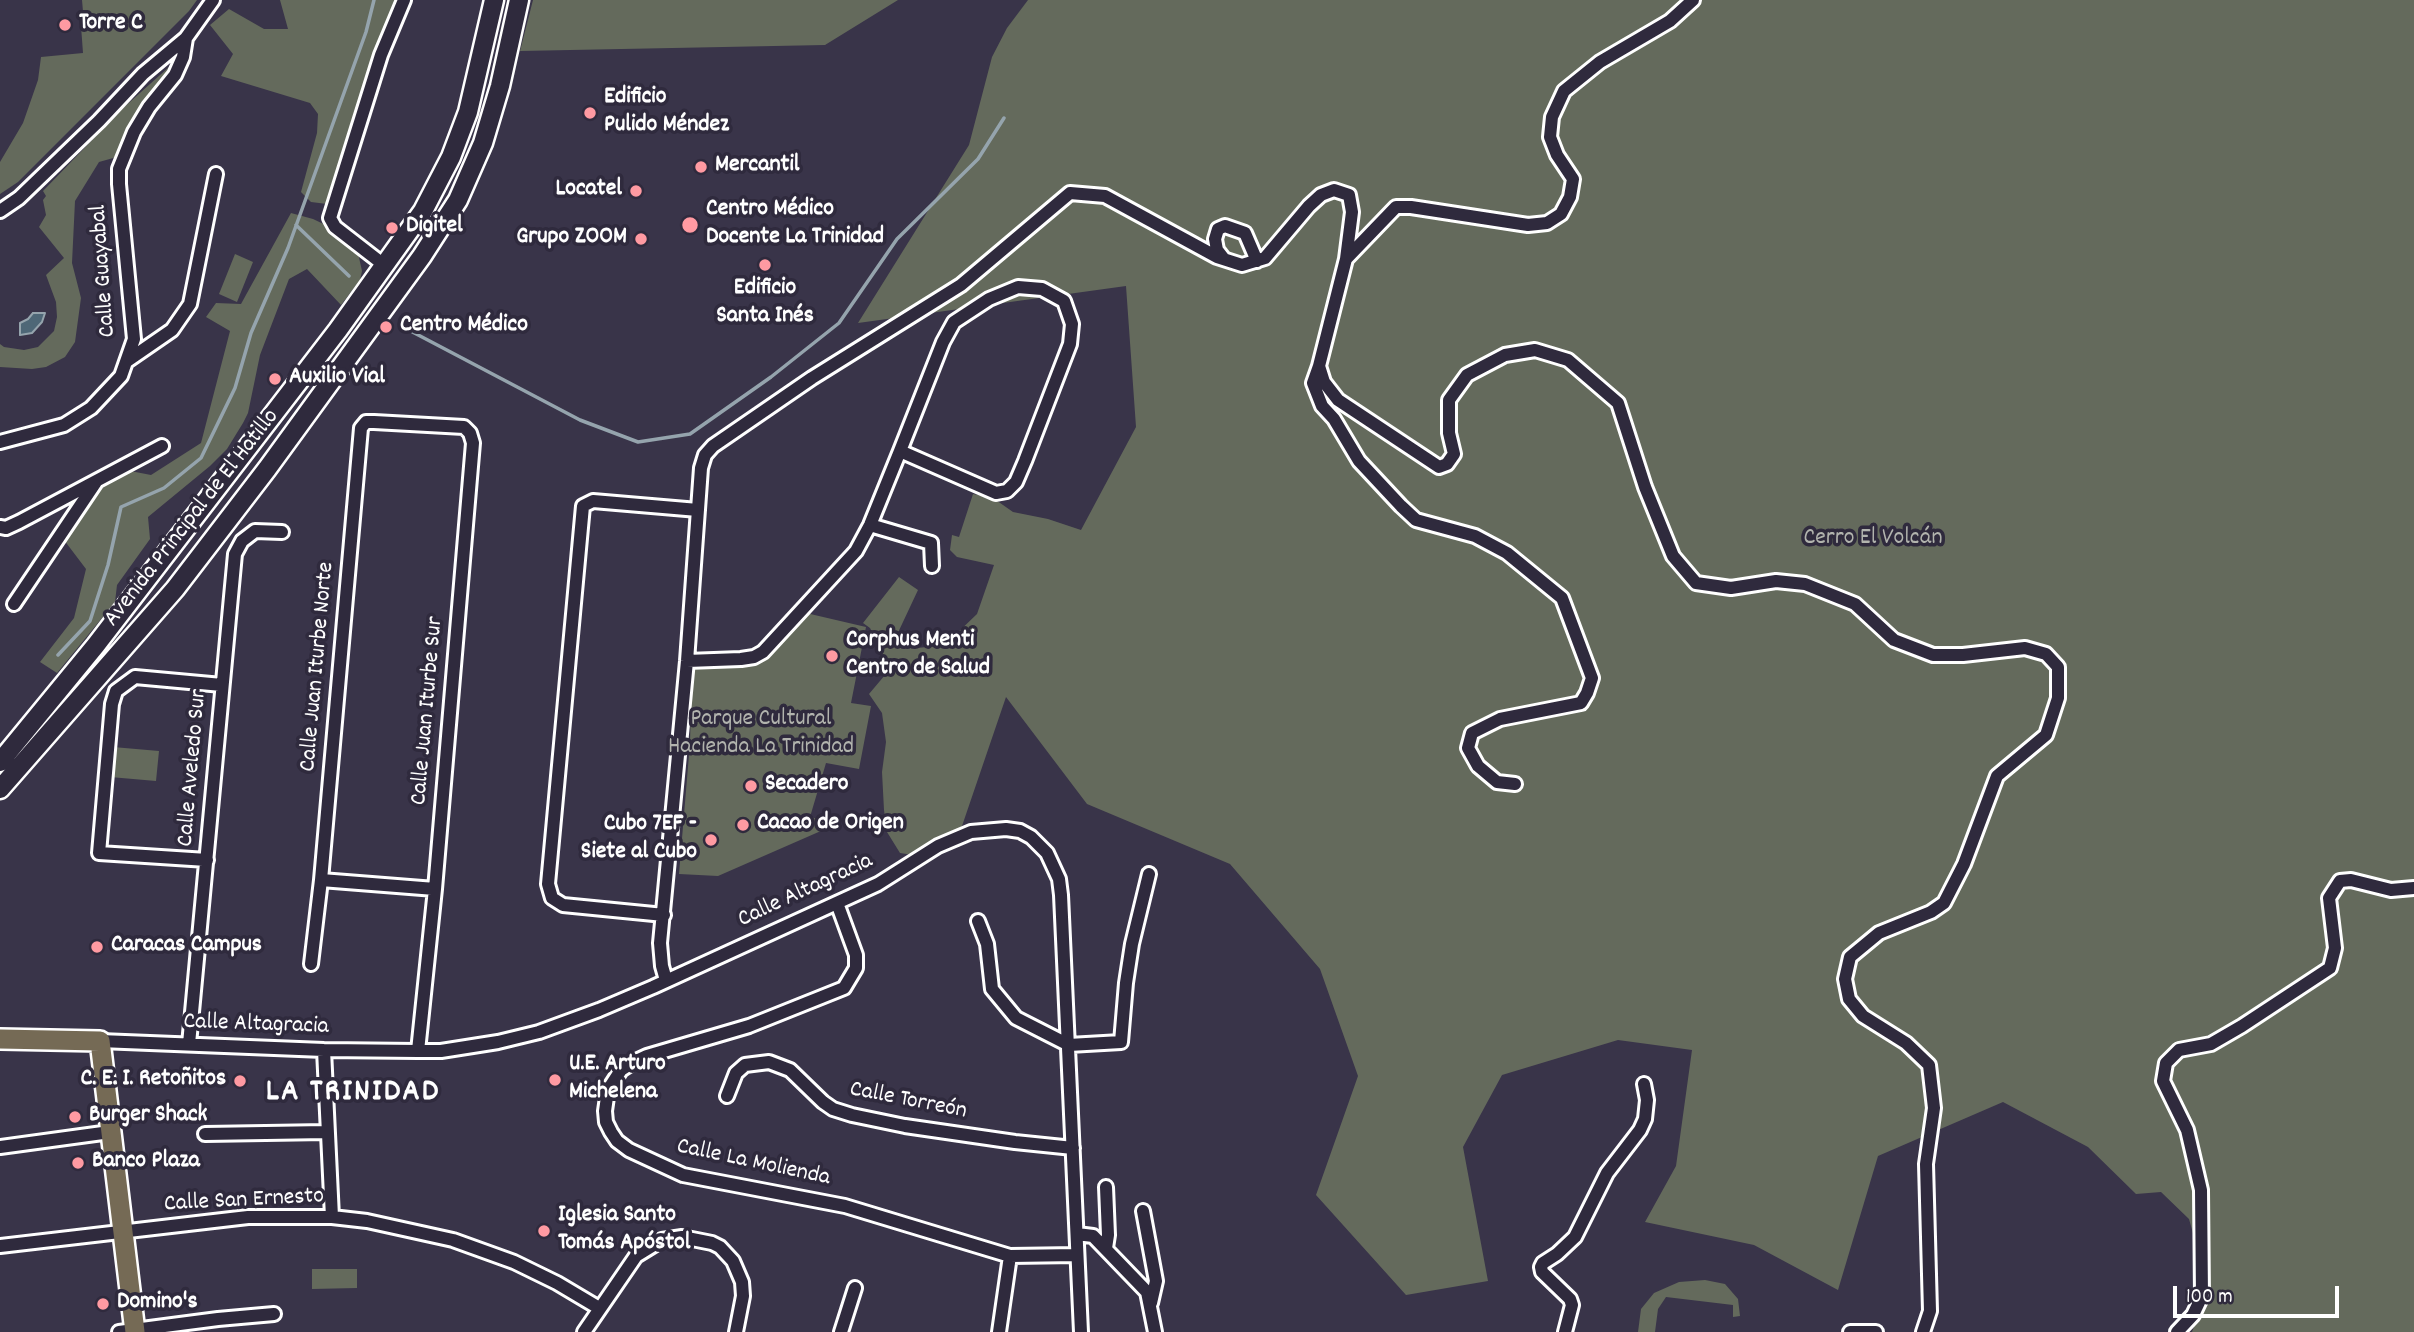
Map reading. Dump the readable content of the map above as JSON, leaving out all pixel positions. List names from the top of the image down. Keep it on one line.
{"streets":{"main road":["Avenida Principal de El Hatillo"],"street":["Calle Guayabal","Calle Juan Iturbe Norte","Calle Juan Iturbe Sur","Calle Aveledo Sur","Calle Altagracia","Calle Torreón","Calle La Molienda","Calle San Ernesto"]},"crossings":[["Calle Juan Iturbe Norte","Calle Juan Iturbe Sur"],["Calle Juan Iturbe Sur","Calle Altagracia"],["Calle Aveledo Sur","Calle Altagracia"],["Calle Altagracia","Calle Torreón"],["Calle Altagracia","Calle La Molienda"]],"districts":["LA TRINIDAD"],"parks":["Cerro El Volcán","Parque Cultural Hacienda La Trinidad"],"places":["Torre C","Edificio Pulido Méndez","Mercantil","Locatel","Centro Médico Docente La Trinidad","Digitel","Grupo ZOOM","Edificio Santa Inés","Centro Médico","Auxilio Vial","Corphus Menti Centro de Salud","Secadero","Cacao de Origen","Cubo 7EF - Siete al Cubo","Caracas Campus","U.E. Arturo Michelena","C. E. I. Retoñitos","Burger Shack","Banco Plaza","Iglesia Santo Tomás Apóstol","Domino's"],"scale_bar":"100 m"}
